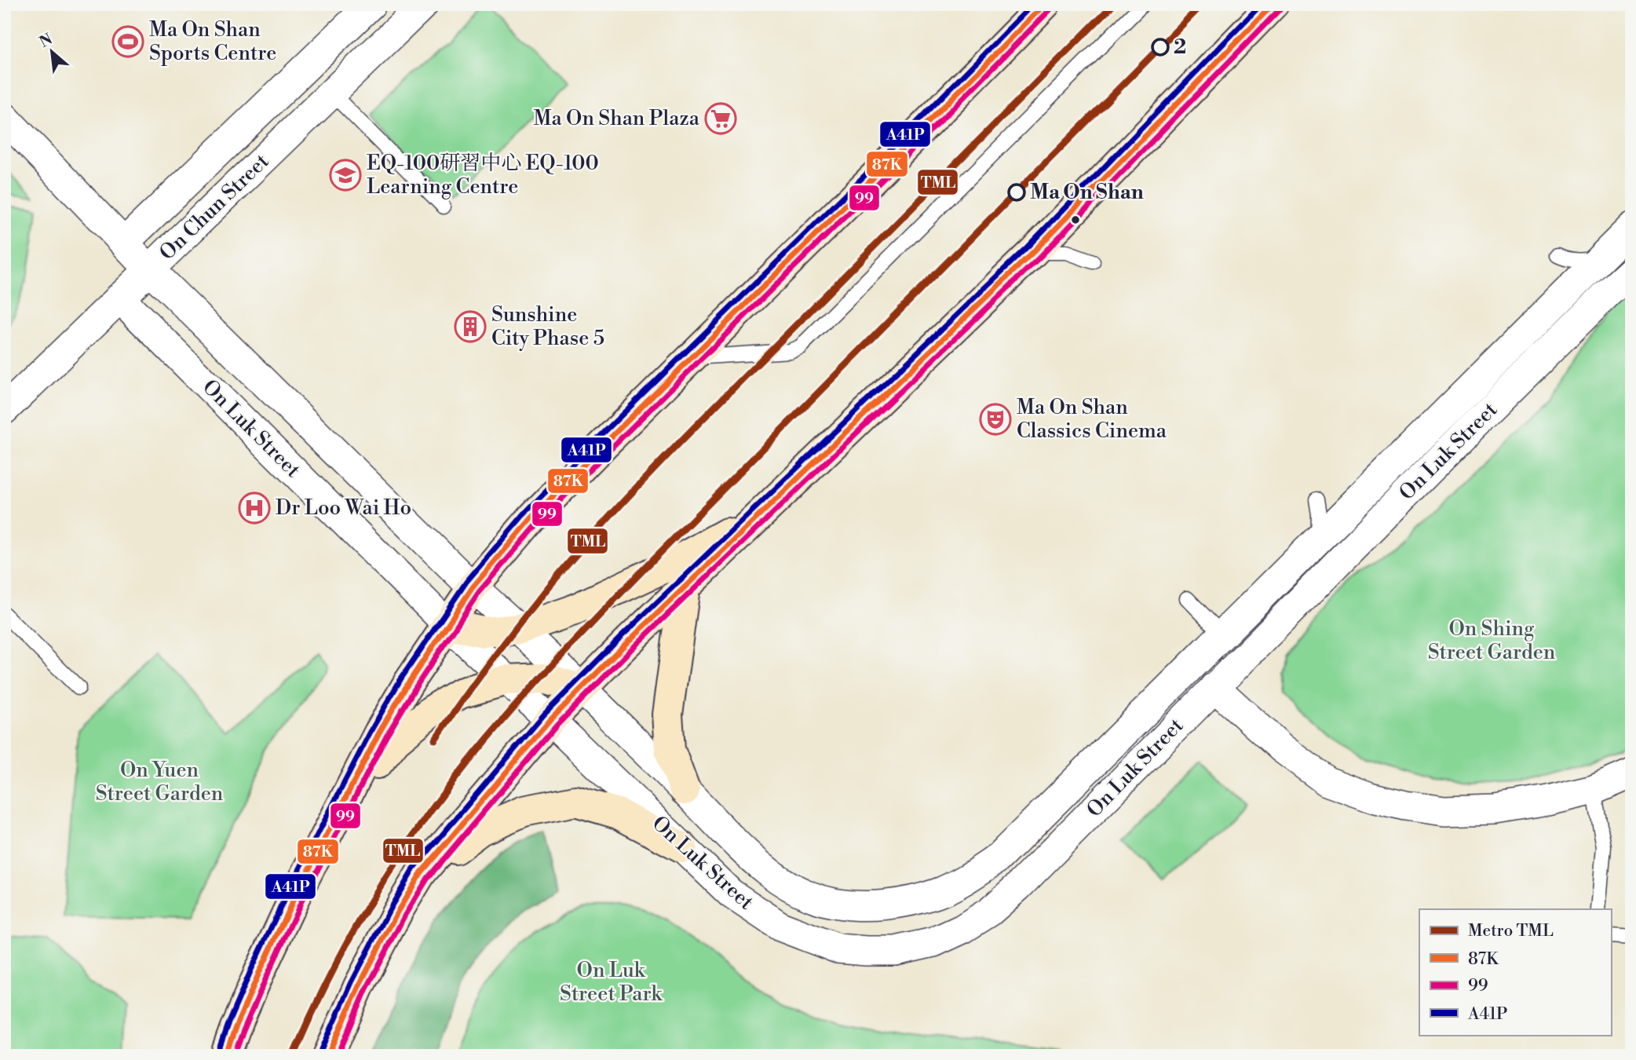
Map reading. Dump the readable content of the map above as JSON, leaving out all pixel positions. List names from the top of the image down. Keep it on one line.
{"streets":{"street":["On Chun Street","On Luk Street"]},"crossings":[["On Chun Street","On Luk Street"]],"parks":["On Shing Street Garden","On Yuen Street Garden","On Luk Street Park"],"places":{"sports":["Ma On Shan Sports Centre"],"other":["2","Ma On Shan"],"supermarket":["Ma On Shan Plaza"],"school or university":["EQ-100研習中心 EQ-100 Learning Centre"],"building":["Sunshine City Phase 5"],"theatre":["Ma On Shan Classics Cinema"],"hospital":["Dr Loo Wai Ho"]},"lines":["metro line TML","transit line 87K","transit line A41P","transit line 99"],"legend":["Metro TML","87K","99","A41P"],"north":"top left"}
